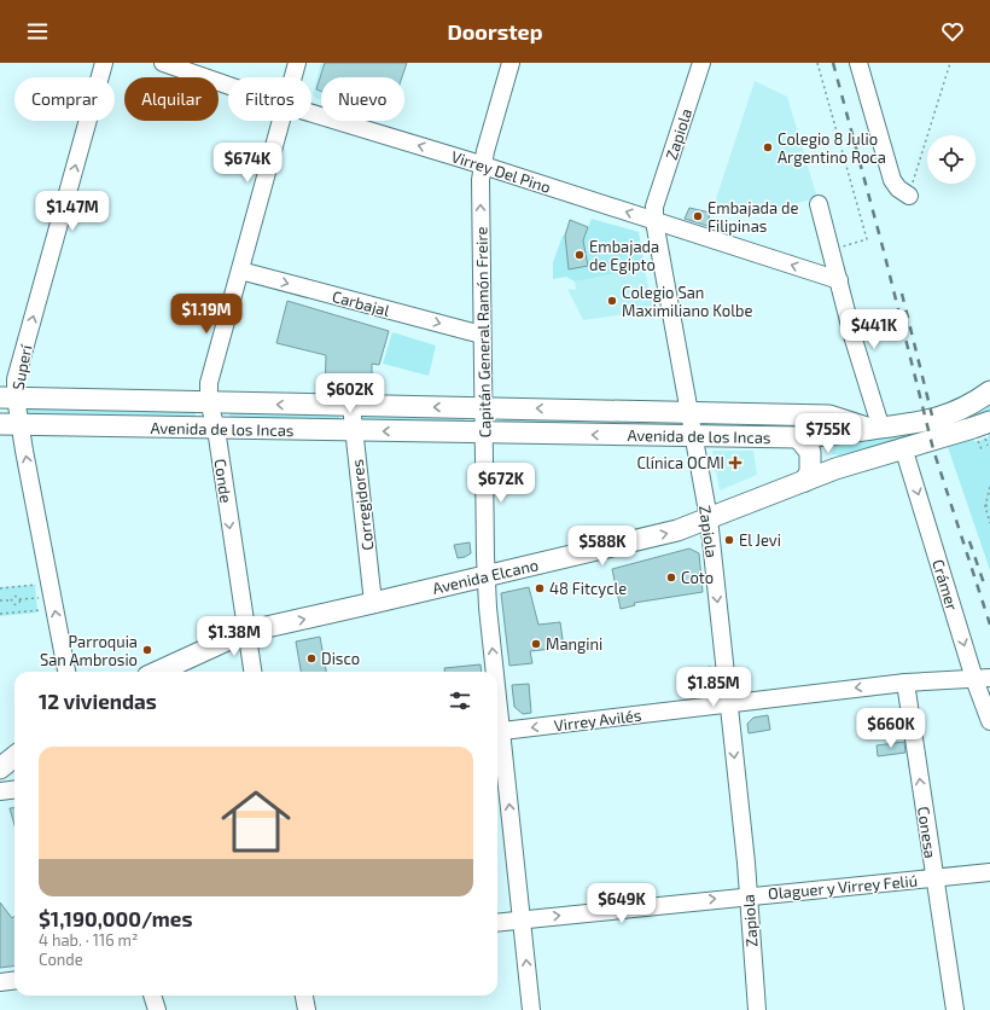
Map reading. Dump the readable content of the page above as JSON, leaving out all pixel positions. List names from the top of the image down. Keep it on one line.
{"streets":{"main road":["Avenida de los Incas","Avenida Elcano"],"street":["Zapiola","Virrey Del Pino","Carbajal","Capitán General Ramón Freire","Superí","Conde","Corregidores","Crámer","Virrey Avilés","Conesa","Olaguer y Virrey Feliú"]},"crossings":[["Zapiola","Virrey Del Pino"],["Zapiola","Avenida de los Incas"],["Zapiola","Avenida Elcano"],["Zapiola","Virrey Avilés"],["Zapiola","Olaguer y Virrey Feliú"],["Virrey Del Pino","Capitán General Ramón Freire"],["Carbajal","Capitán General Ramón Freire"],["Carbajal","Conde"],["Capitán General Ramón Freire","Avenida de los Incas"],["Capitán General Ramón Freire","Avenida Elcano"],["Capitán General Ramón Freire","Virrey Avilés"],["Capitán General Ramón Freire","Olaguer y Virrey Feliú"],["Superí","Avenida de los Incas"],["Avenida de los Incas","Conde"],["Avenida de los Incas","Corregidores"],["Conde","Avenida Elcano"],["Corregidores","Avenida Elcano"],["Avenida Elcano","Crámer"],["Crámer","Virrey Avilés"],["Virrey Avilés","Conesa"],["Conesa","Olaguer y Virrey Feliú"]],"one_way":["Zapiola","Virrey Del Pino","Carbajal","Capitán General Ramón Freire","Superí","Avenida de los Incas","Conde","Avenida Elcano","Crámer","Virrey Avilés","Conesa","Olaguer y Virrey Feliú"],"places":{"other":["Colegio 8 Julio Argentino Roca","Embajada de Filipinas","Embajada de Egipto","Colegio San Maximiliano Kolbe","El Jevi","Coto","48 Fitcycle","Mangini","Parroquia San Ambrosio","Disco"],"health":["Clínica OCMI"]},"page":{"header":"Doorstep","chip":["Comprar","Alquilar","Filtros","Nuevo"],"price":["$674K","$1.47M","$1.19M","$441K","$602K","$755K","$672K","$588K","$1.38M","$1.85M","$660K","$649K"],"heading":"12 viviendas","list":[{"name":"$1,190,000/mes","note":"4 hab. · 116 m² · Conde"}]}}
